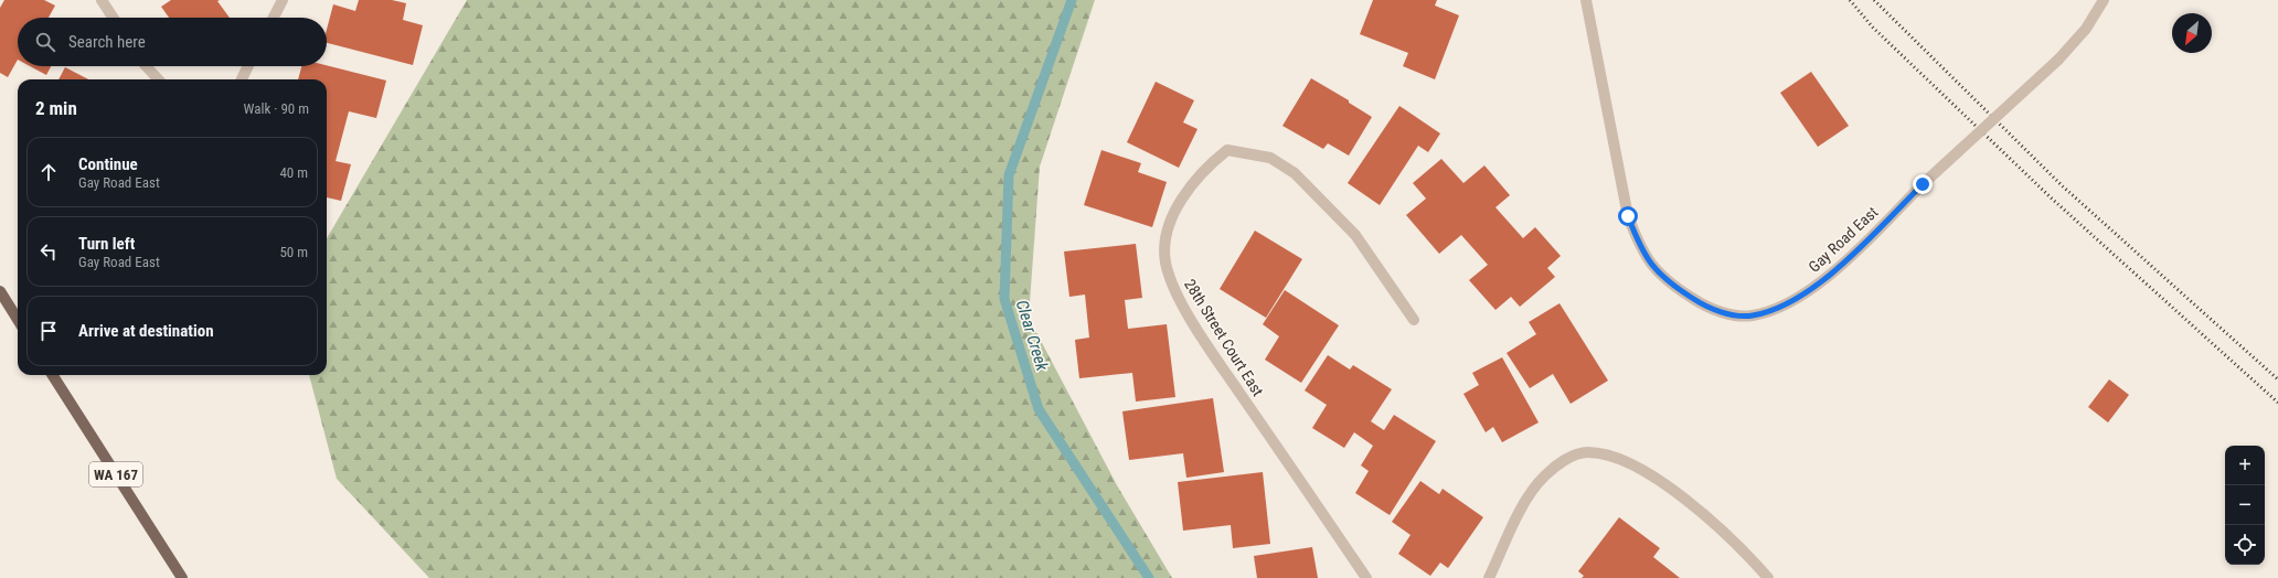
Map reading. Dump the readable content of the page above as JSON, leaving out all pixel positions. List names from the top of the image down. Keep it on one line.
{"streets":{"main road":["WA 167"],"street":["Gay Road East","28th Street Court East"]},"water":["Clear Creek"],"north":"bottom left","page":{"search":"Search here","heading":["2 min","Walk · 90 m"],"list":[["Continue","Gay Road East","40 m"],["Turn left","Gay Road East","50 m"],"Arrive at destination"],"map_buttons":["+","−"]}}
